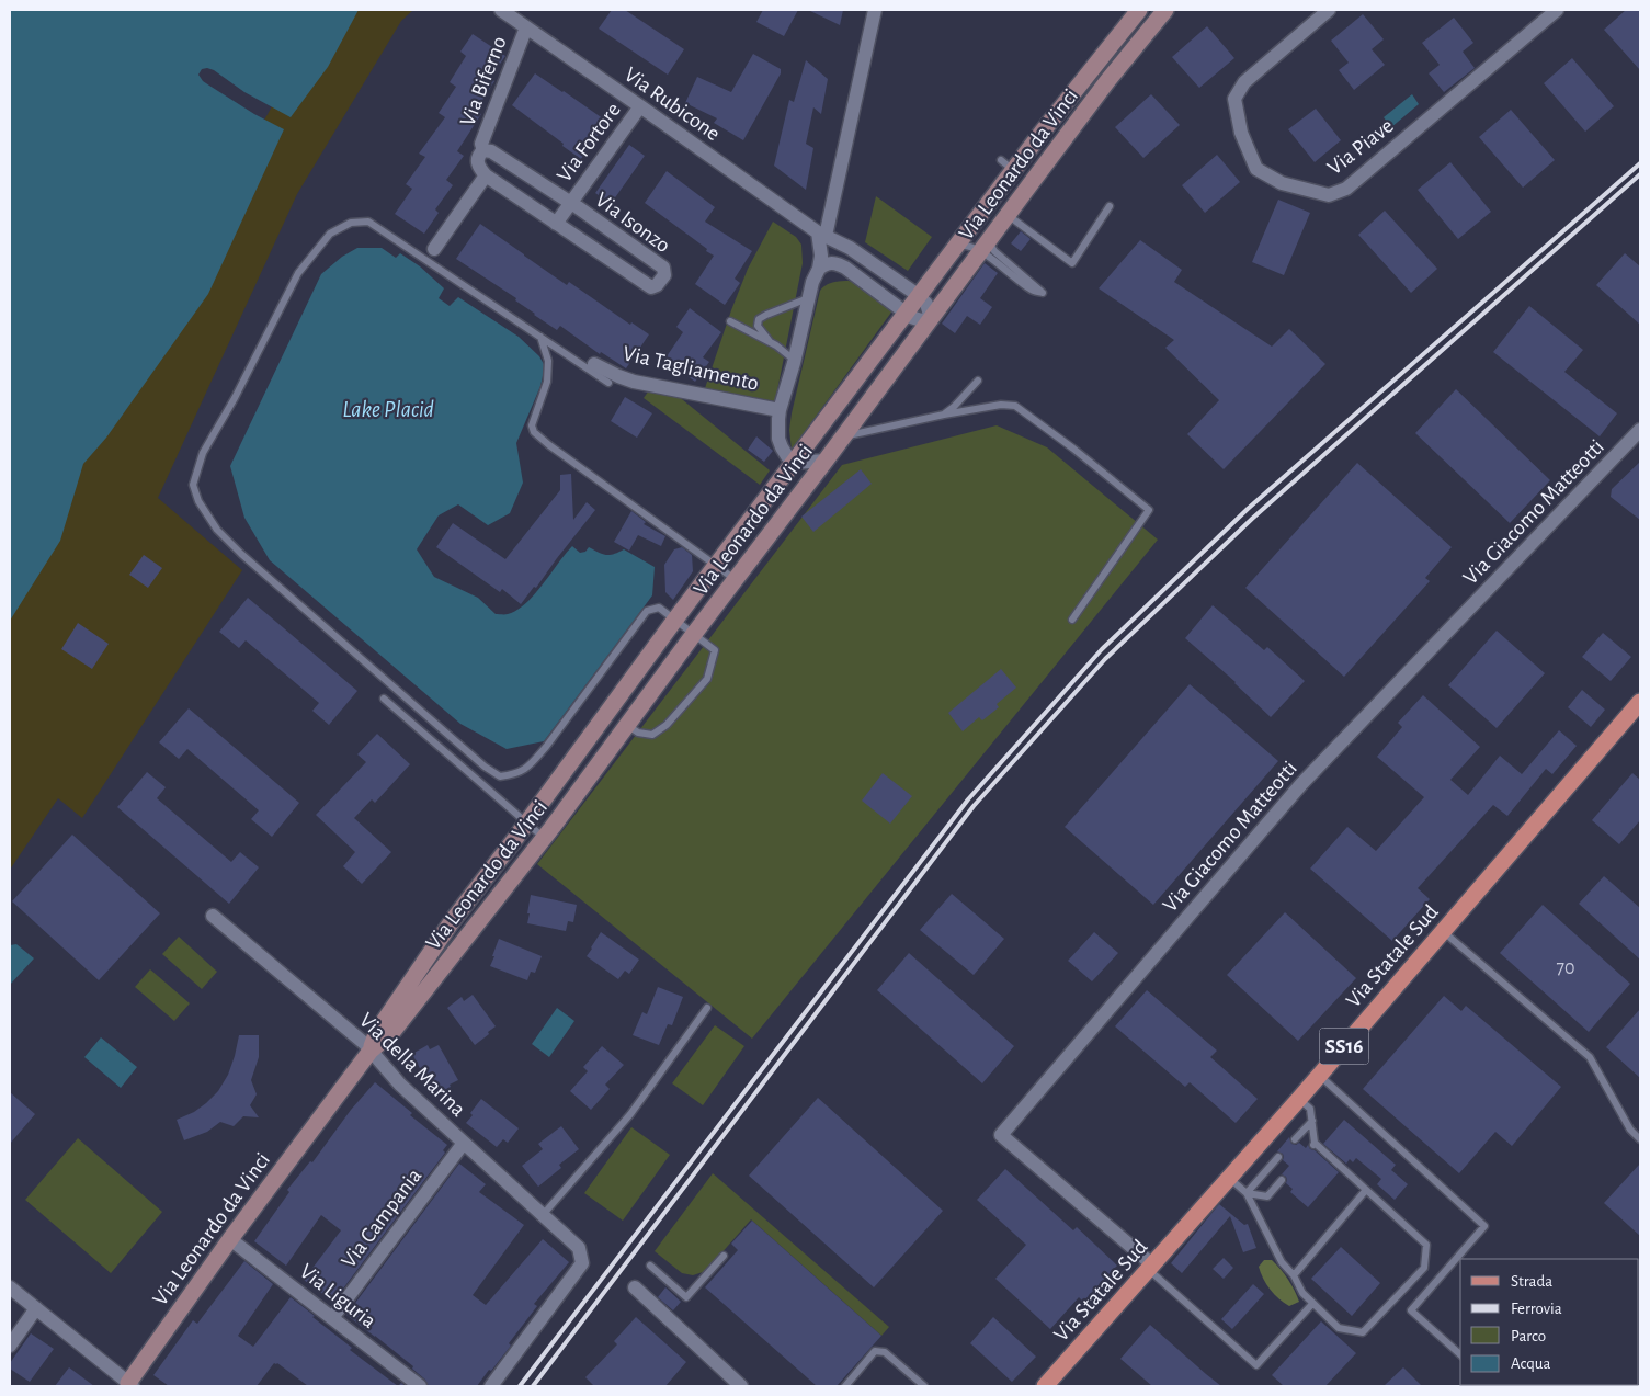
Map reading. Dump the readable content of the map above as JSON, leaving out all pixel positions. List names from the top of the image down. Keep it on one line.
{"streets":{"main road":["Via Statale Sud","SS16"],"street":["Via Biferno","Via Rubicone","Via Fortore","Via Piave","Via Leonardo da Vinci","Via Isonzo","Via Tagliamento","Via Giacomo Matteotti","Via della Marina","Via Campania","Via Liguria"]},"crossings":[["Via Biferno","Via Rubicone"],["Via Biferno","Via Isonzo"],["Via Rubicone","Via Fortore"],["Via Rubicone","Via Leonardo da Vinci"],["Via Fortore","Via Isonzo"],["Via Leonardo da Vinci","Via della Marina"],["Via Leonardo da Vinci","Via Liguria"],["Via Giacomo Matteotti","Via Statale Sud"],["Via della Marina","Via Campania"],["Via Campania","Via Liguria"]],"water":["Lake Placid"],"house_numbers":["70"],"legend":["Strada","Ferrovia","Parco","Acqua"]}
